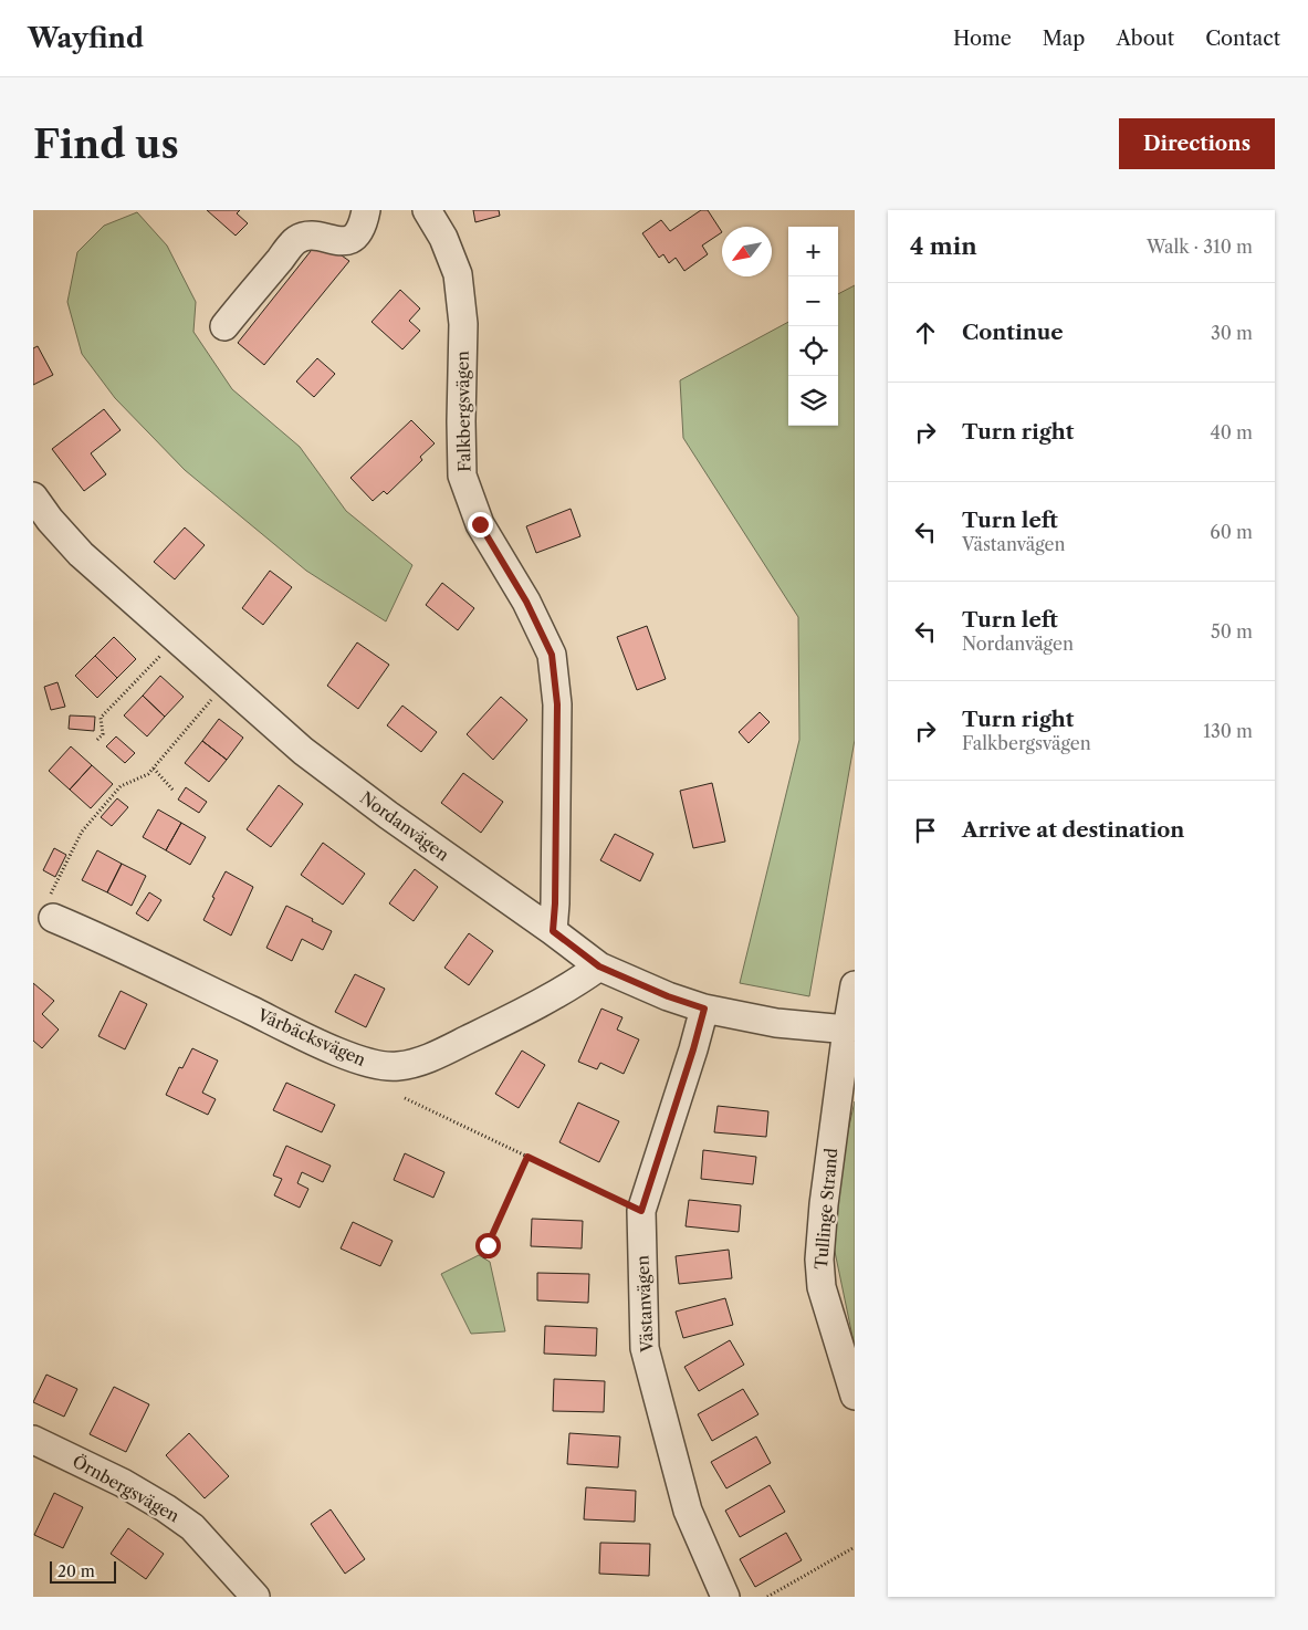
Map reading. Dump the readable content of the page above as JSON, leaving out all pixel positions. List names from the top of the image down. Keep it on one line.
{"streets":{"street":["Falkbergsvägen","Nordanvägen","Vårbäcksvägen","Tullinge Strand","Västanvägen","Örnbergsvägen"]},"crossings":[["Falkbergsvägen","Nordanvägen"],["Nordanvägen","Vårbäcksvägen"],["Nordanvägen","Tullinge Strand"],["Nordanvägen","Västanvägen"]],"scale_bar":"20 m","north":"bottom left","page":{"header":"Wayfind","nav":["Home","Map","About","Contact"],"buttons":"Directions","title":"Find us","heading":["4 min","Walk · 310 m"],"map_buttons":["+","−"],"list":[["Continue","30 m"],["Turn right","40 m"],["Turn left","Västanvägen","60 m"],["Turn left","Nordanvägen","50 m"],["Turn right","Falkbergsvägen","130 m"],"Arrive at destination"],"scale":"20 m"}}
